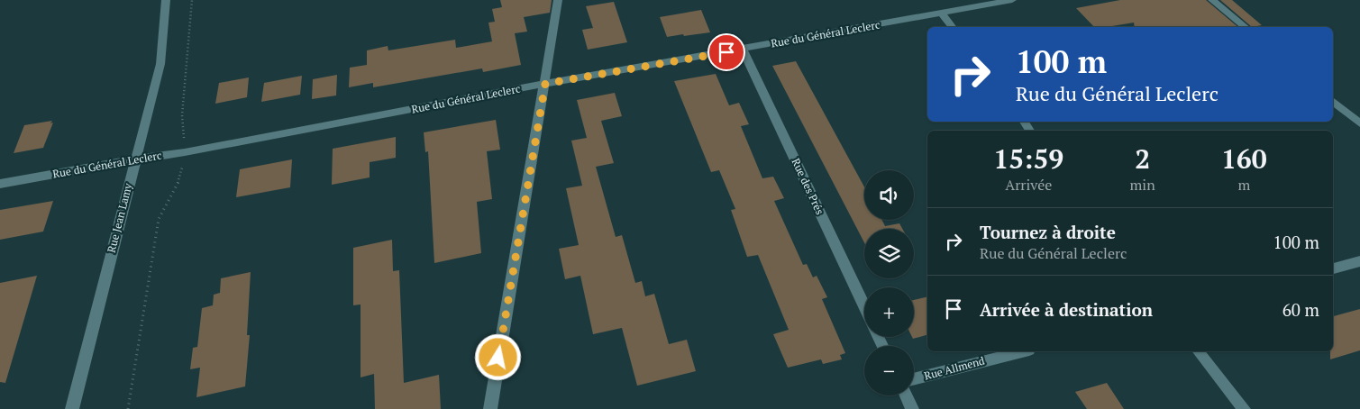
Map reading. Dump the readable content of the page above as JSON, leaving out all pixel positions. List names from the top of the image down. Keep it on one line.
{"streets":{"street":["Rue du Général Leclerc","Rue des Prés","Rue Jean Lamy","Rue Allmend"]},"crossings":[["Rue du Général Leclerc","Rue des Prés"],["Rue du Général Leclerc","Rue Jean Lamy"]],"page":{"turn":["100 m","Rue du Général Leclerc"],"eta":["15:59","Arrivée","2","min","160","m"],"map_buttons":["+","−"],"list":[{"name":"Tournez à droite","note":"Rue du Général Leclerc","value":"100 m"},{"name":"Arrivée à destination","value":"60 m"}]}}
